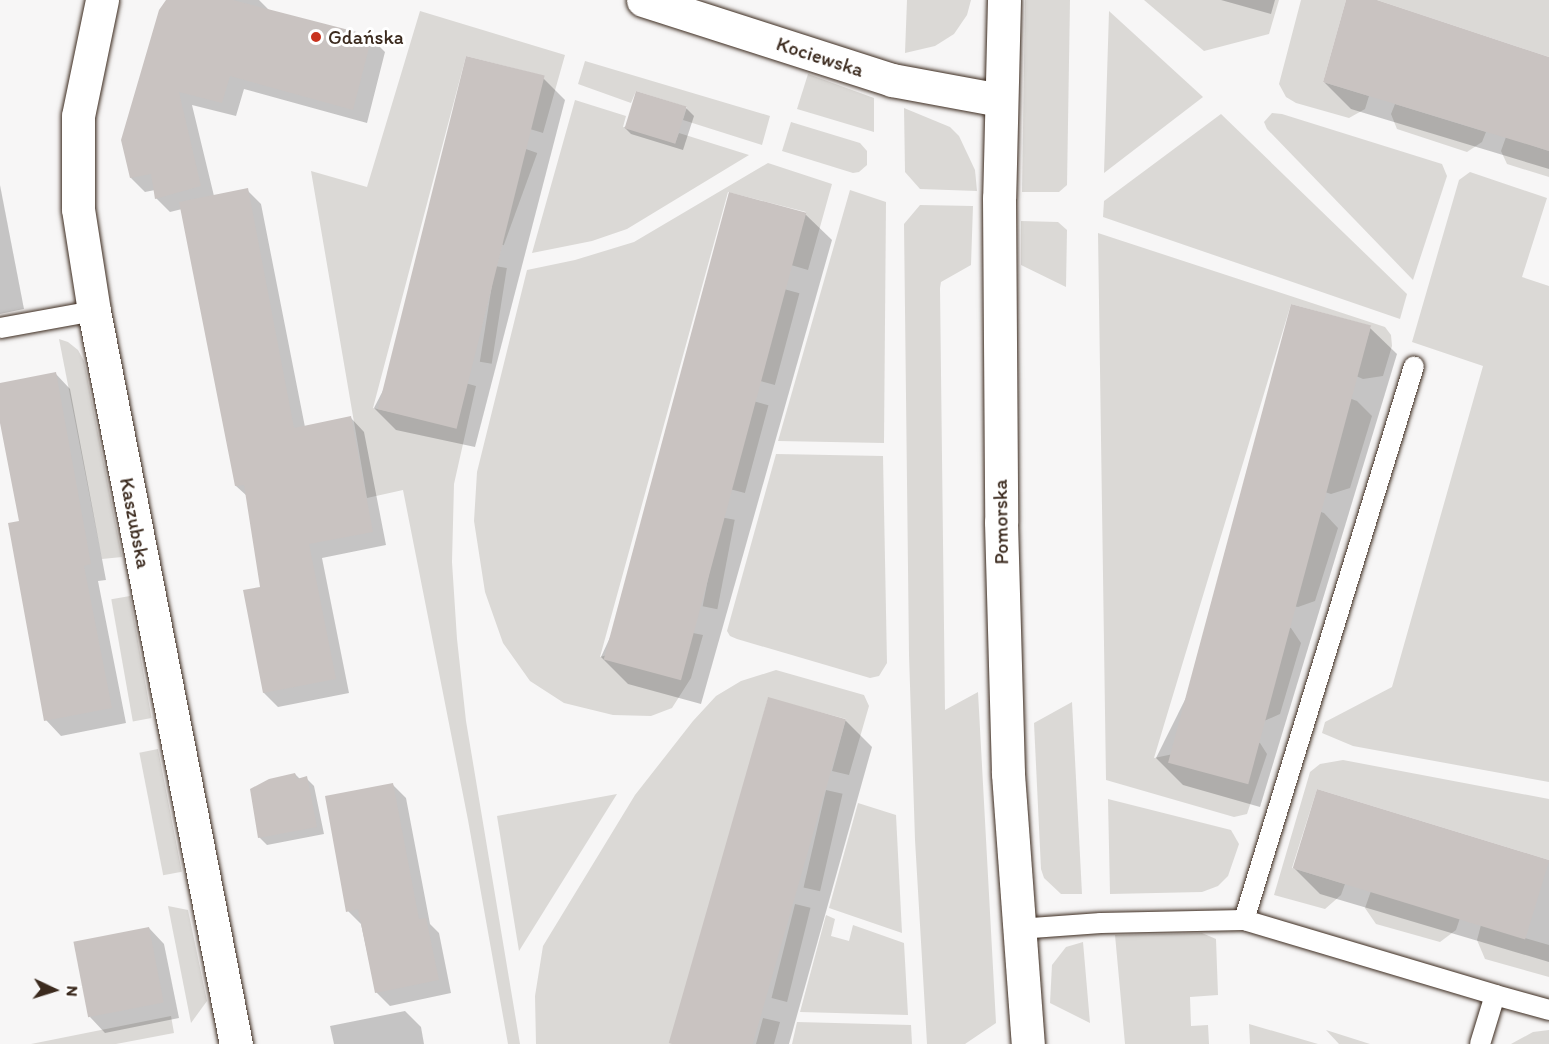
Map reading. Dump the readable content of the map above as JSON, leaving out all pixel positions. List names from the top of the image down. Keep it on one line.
{"streets":{"street":["Kociewska","Pomorska","Kaszubska"]},"crossings":[["Kociewska","Pomorska"]],"places":["Gdańska"],"north":"right"}
